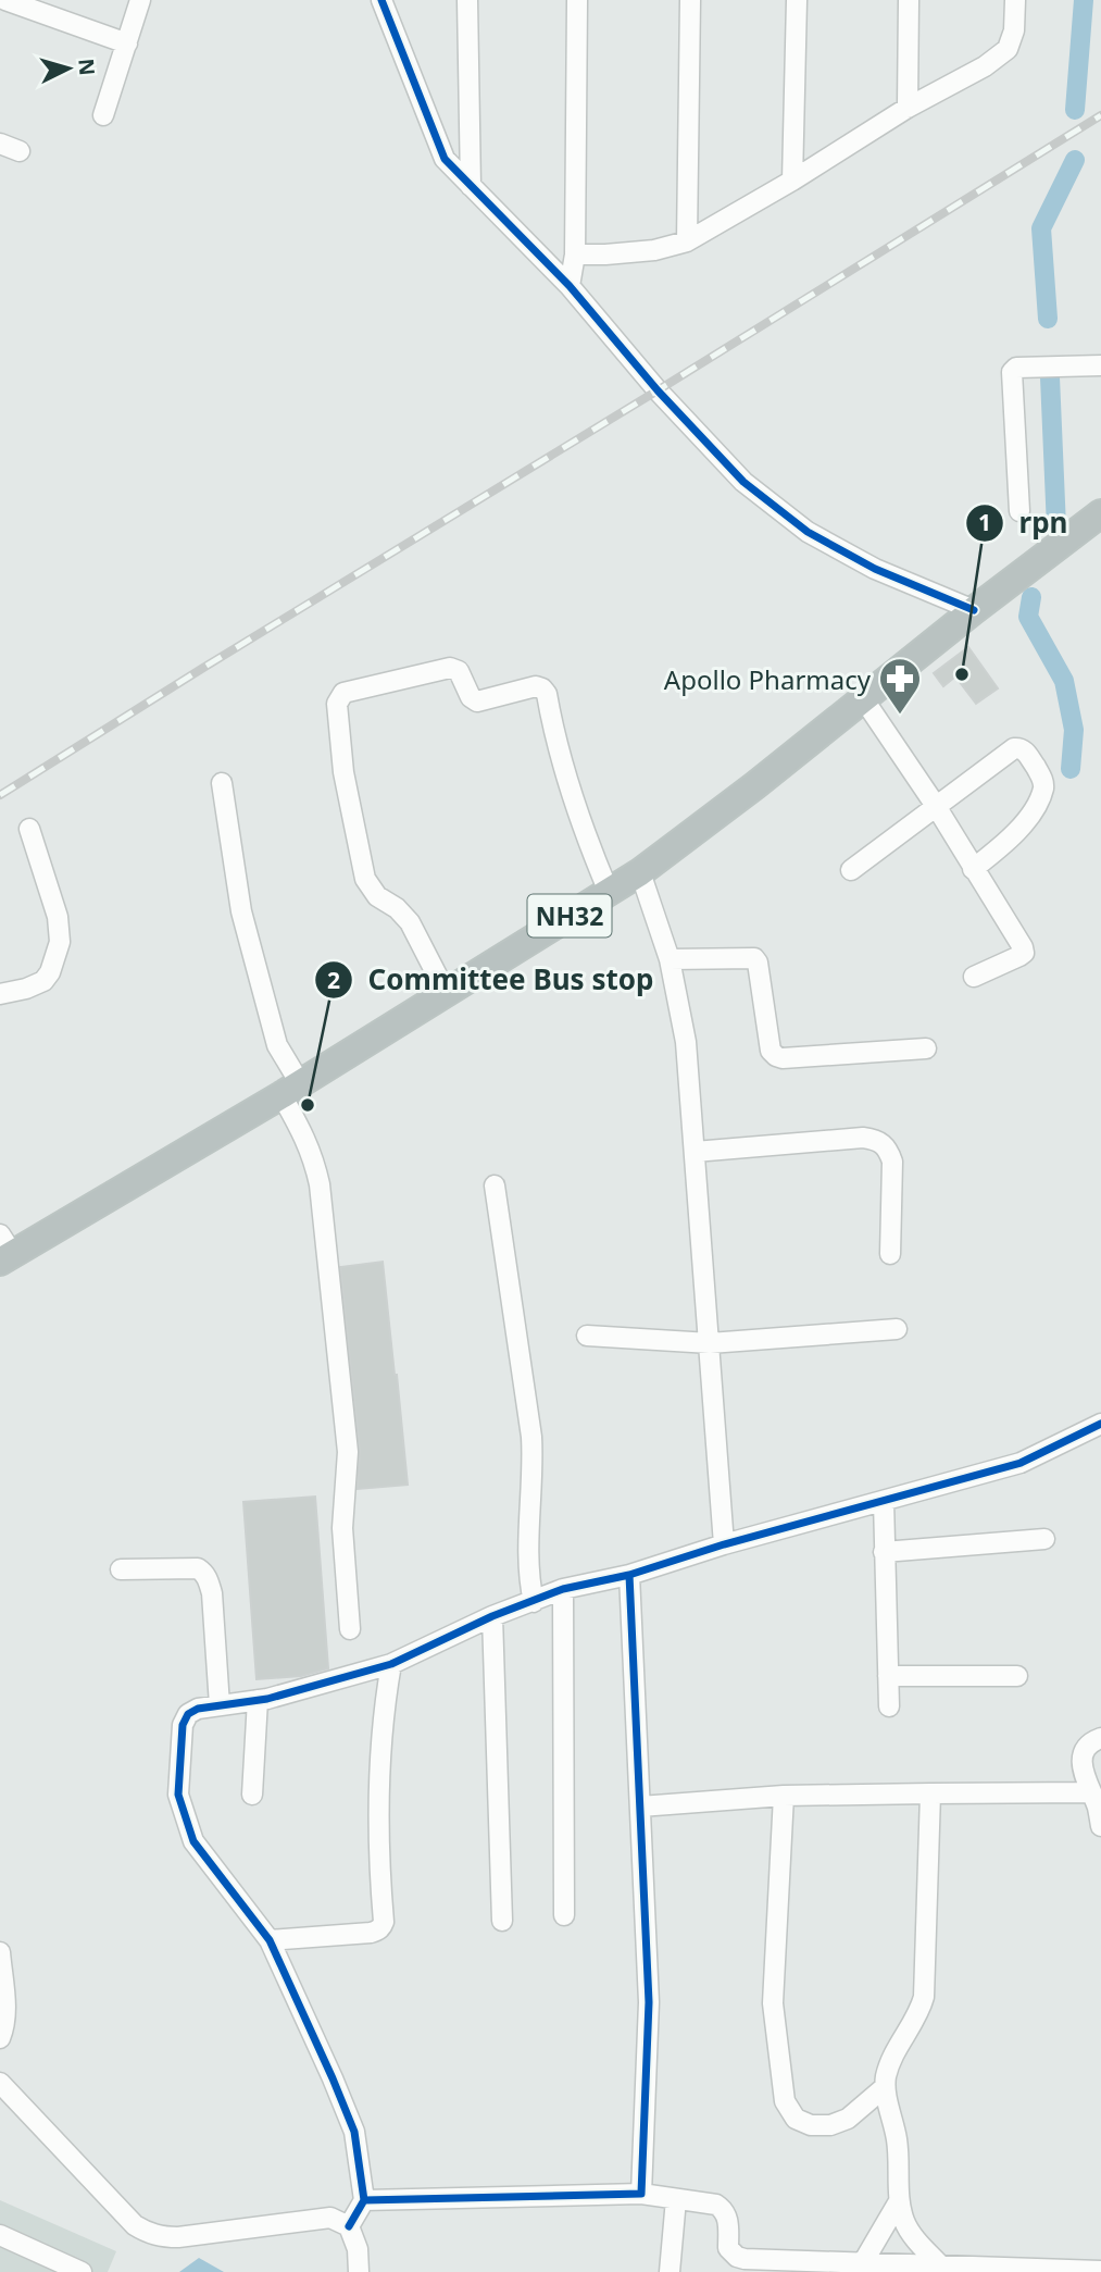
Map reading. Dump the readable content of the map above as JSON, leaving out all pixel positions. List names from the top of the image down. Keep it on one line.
{"streets":{"highway":["NH32"]},"places":{"other":["rpn","Committee Bus stop"],"pharmacy":["Apollo Pharmacy"]},"north":"right"}
